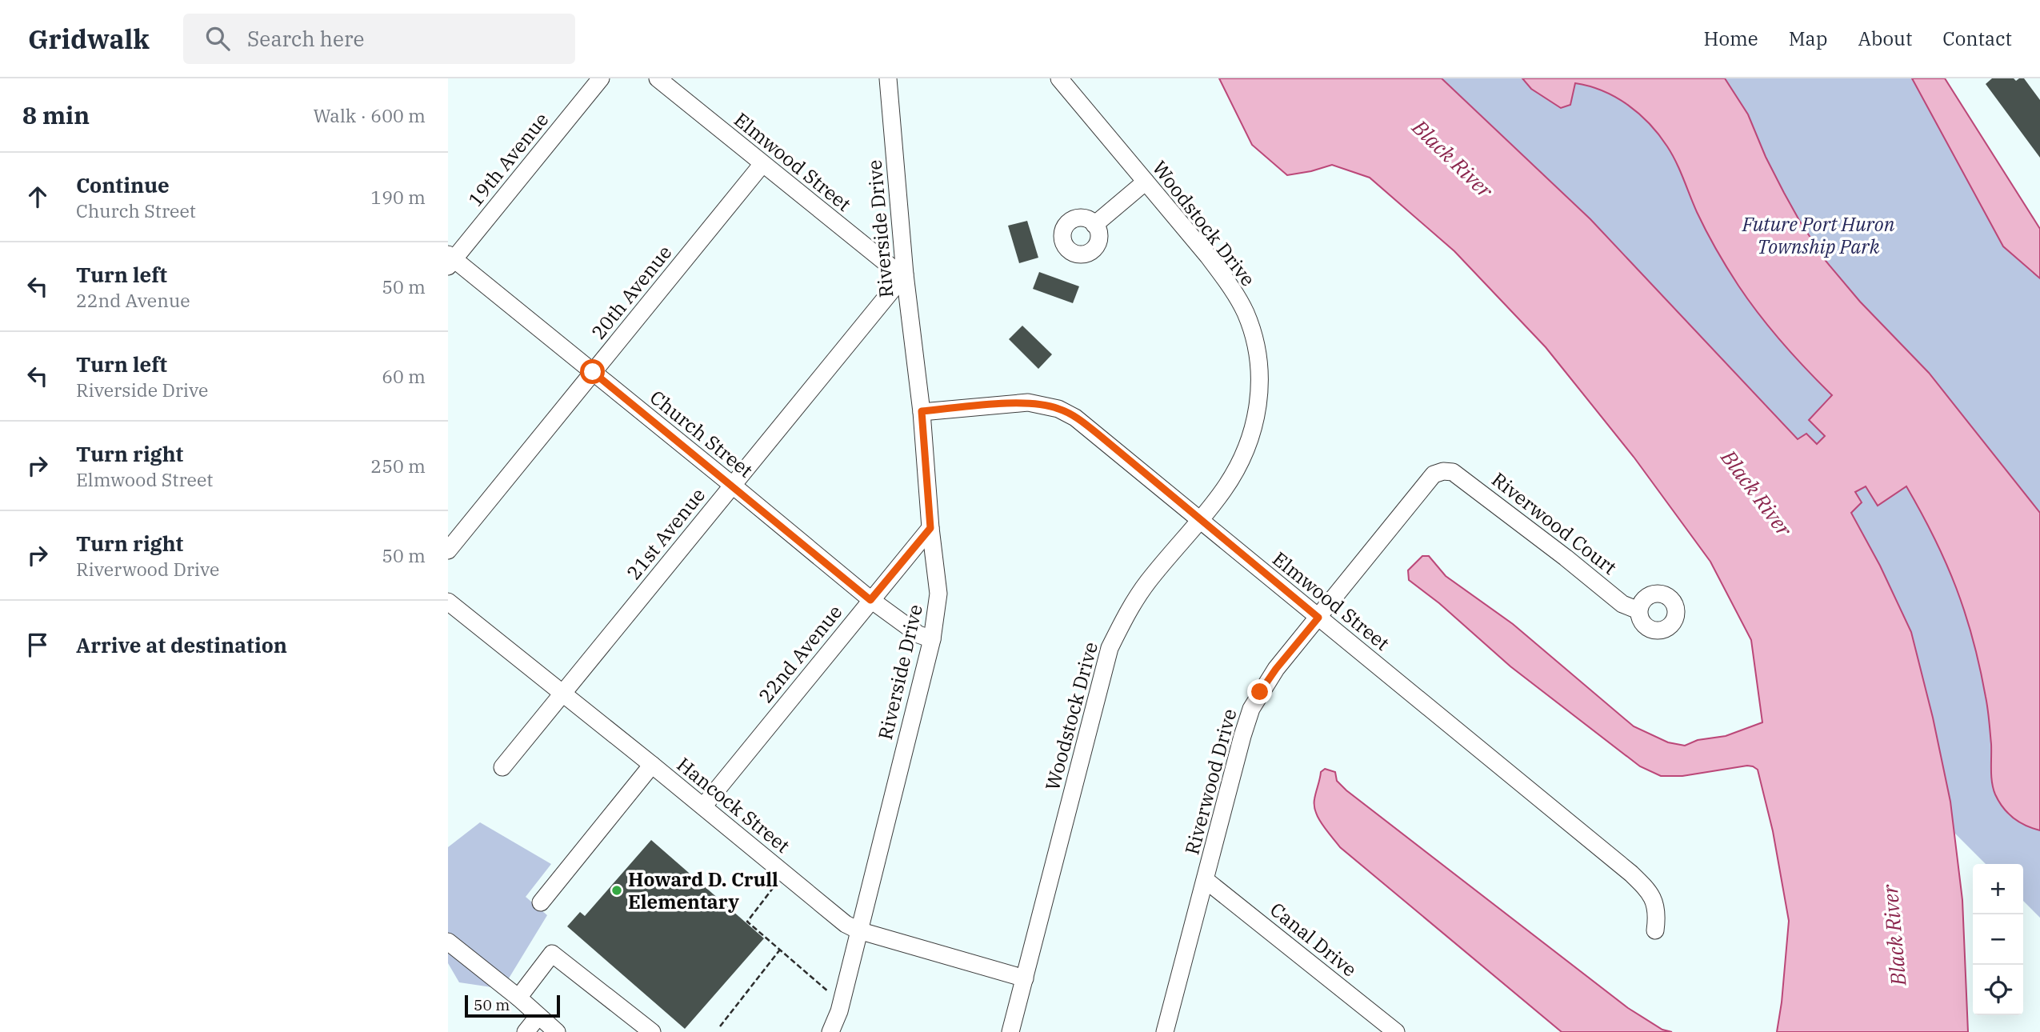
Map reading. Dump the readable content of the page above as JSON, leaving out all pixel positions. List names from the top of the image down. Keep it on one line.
{"streets":{"street":["19th Avenue","Elmwood Street","Woodstock Drive","Riverside Drive","20th Avenue","Church Street","Riverwood Court","21st Avenue","22nd Avenue","Riverwood Drive","Hancock Street","Canal Drive"]},"crossings":[["19th Avenue","Church Street"],["Elmwood Street","Woodstock Drive"],["Elmwood Street","Riverside Drive"],["Elmwood Street","20th Avenue"],["Elmwood Street","21st Avenue"],["Elmwood Street","Riverwood Drive"],["Woodstock Drive","Hancock Street"],["Riverside Drive","Church Street"],["Riverside Drive","21st Avenue"],["Riverside Drive","22nd Avenue"],["Riverside Drive","Hancock Street"],["20th Avenue","Church Street"],["Church Street","21st Avenue"],["Church Street","22nd Avenue"],["Riverwood Court","Riverwood Drive"],["21st Avenue","Hancock Street"],["22nd Avenue","Hancock Street"],["Riverwood Drive","Canal Drive"]],"water":["Black River"],"parks":["Future Port Huron Township Park"],"places":["Howard D. Crull Elementary"],"scale_bar":"50 m","page":{"header":"Gridwalk","search":"Search here","nav":["Home","Map","About","Contact"],"heading":["8 min","Walk · 600 m"],"list":[["Continue","Church Street","190 m"],["Turn left","22nd Avenue","50 m"],["Turn left","Riverside Drive","60 m"],["Turn right","Elmwood Street","250 m"],["Turn right","Riverwood Drive","50 m"],"Arrive at destination"],"map_buttons":["+","−"],"scale":"50 m"}}
